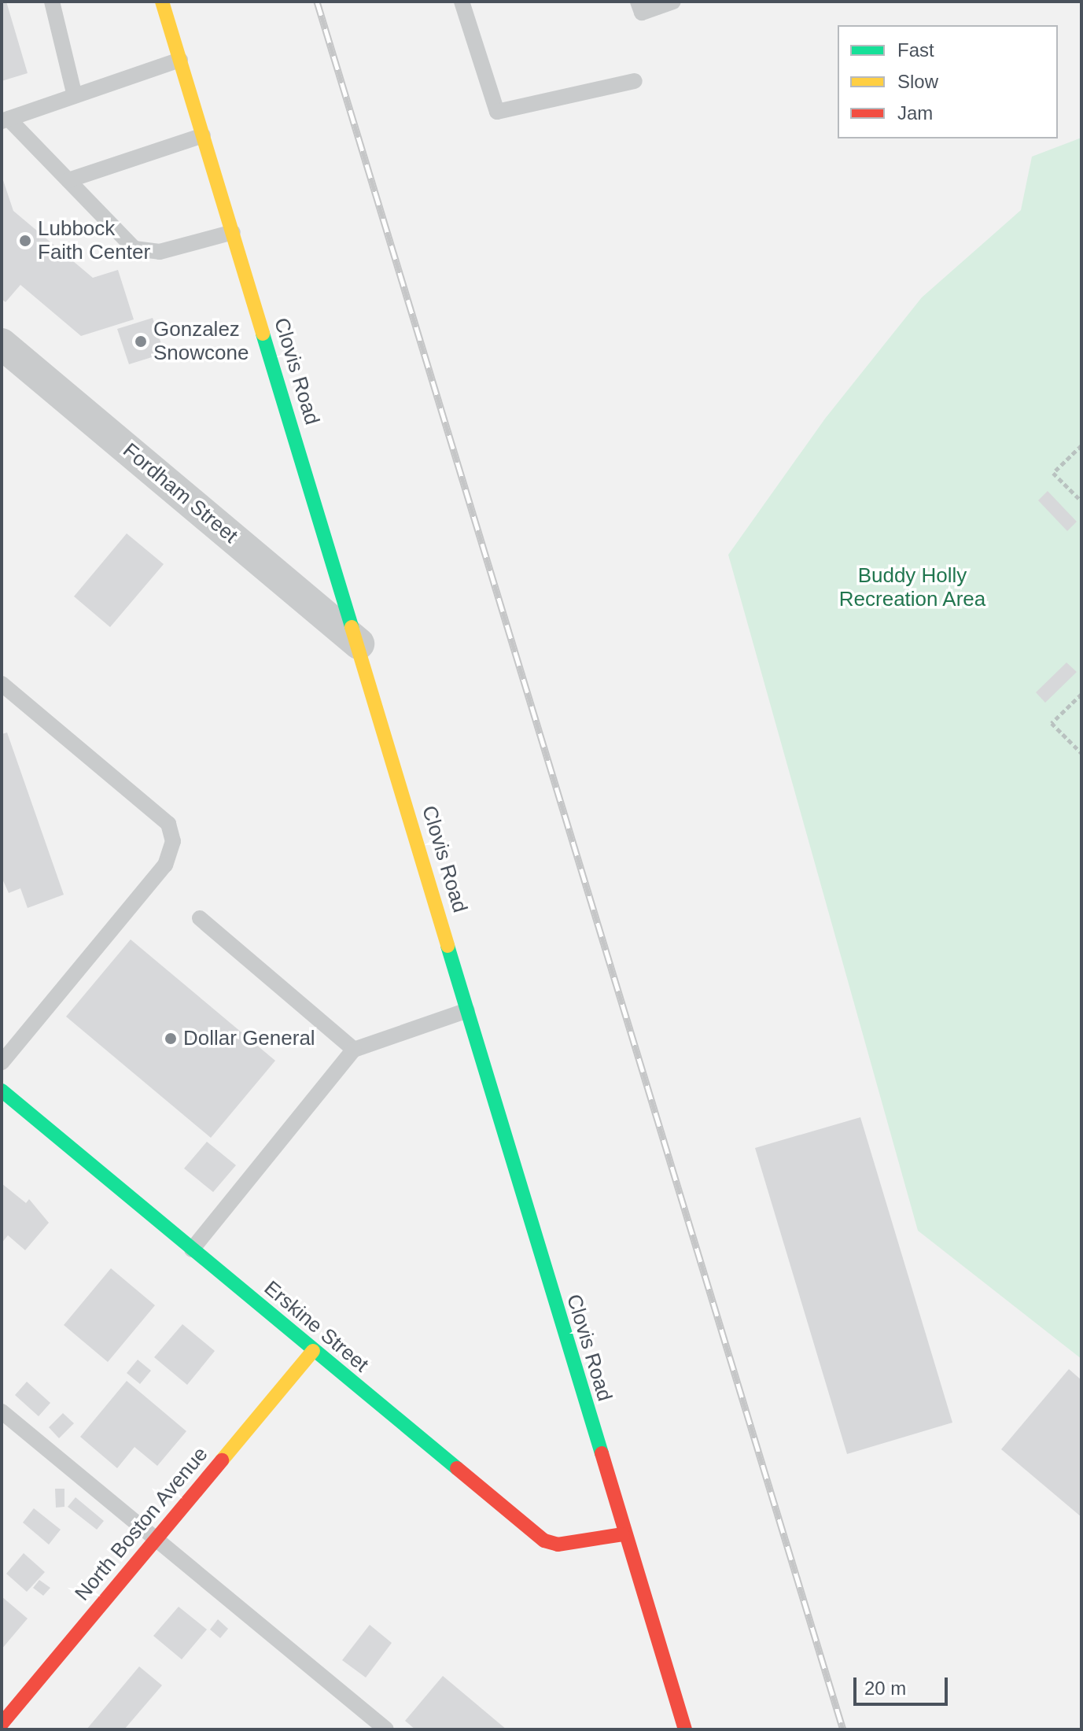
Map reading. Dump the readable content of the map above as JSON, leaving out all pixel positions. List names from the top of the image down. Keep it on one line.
{"streets":{"main road":["Clovis Road","Erskine Street","North Boston Avenue"],"street":["Fordham Street"]},"crossings":[["Clovis Road","Fordham Street"],["Clovis Road","Erskine Street"],["Erskine Street","North Boston Avenue"]],"parks":["Buddy Holly Recreation Area"],"places":["Lubbock Faith Center","Gonzalez Snowcone","Dollar General"],"legend":["Fast","Slow","Jam"],"scale_bar":"20 m"}
